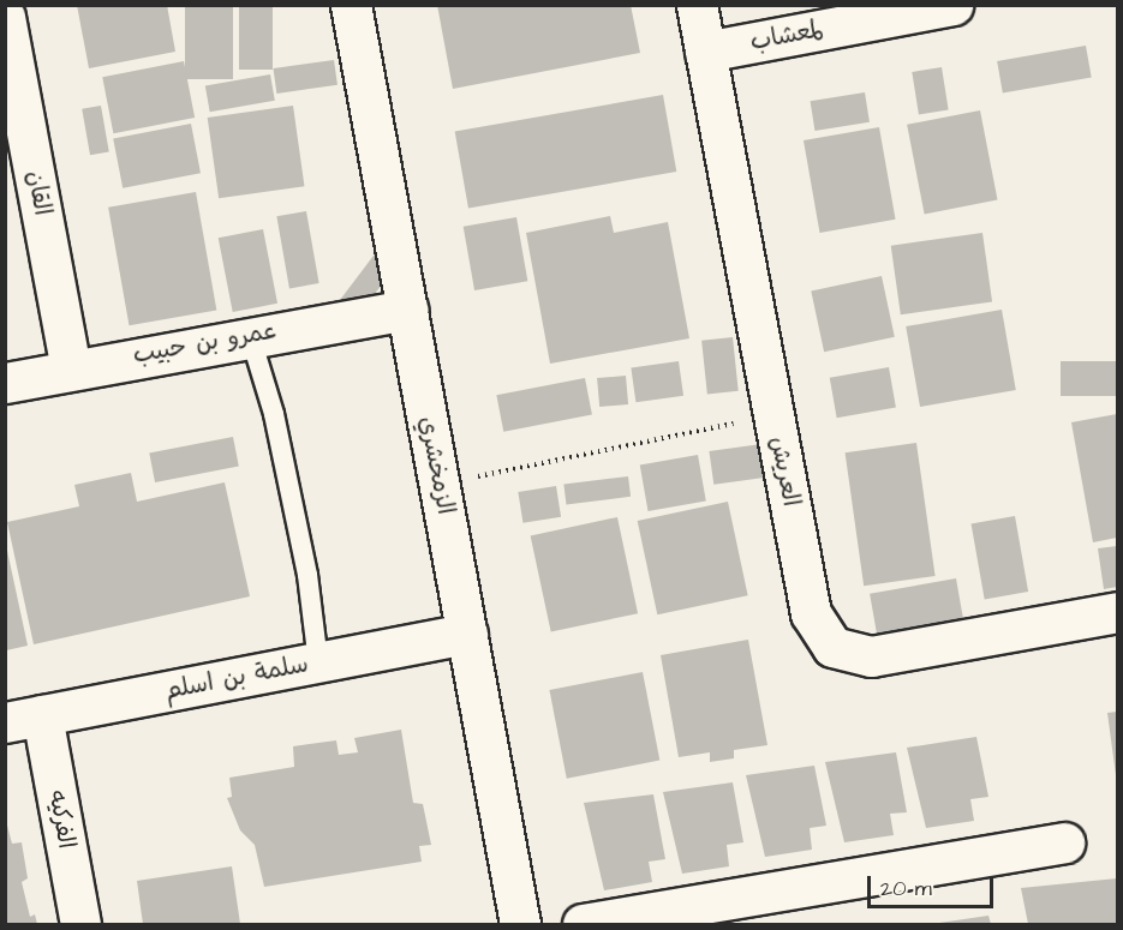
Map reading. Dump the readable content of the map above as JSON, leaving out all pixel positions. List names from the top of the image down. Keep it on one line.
{"streets":{"street":["لمعشاب","القان","عمرو بن حبيب","الزمخشري","العريش","سلمة بن اسلم","الفركيه"]},"crossings":[["لمعشاب","العريش"],["القان","عمرو بن حبيب"],["عمرو بن حبيب","الزمخشري"],["الزمخشري","سلمة بن اسلم"],["سلمة بن اسلم","الفركيه"]],"scale_bar":"20 m"}
